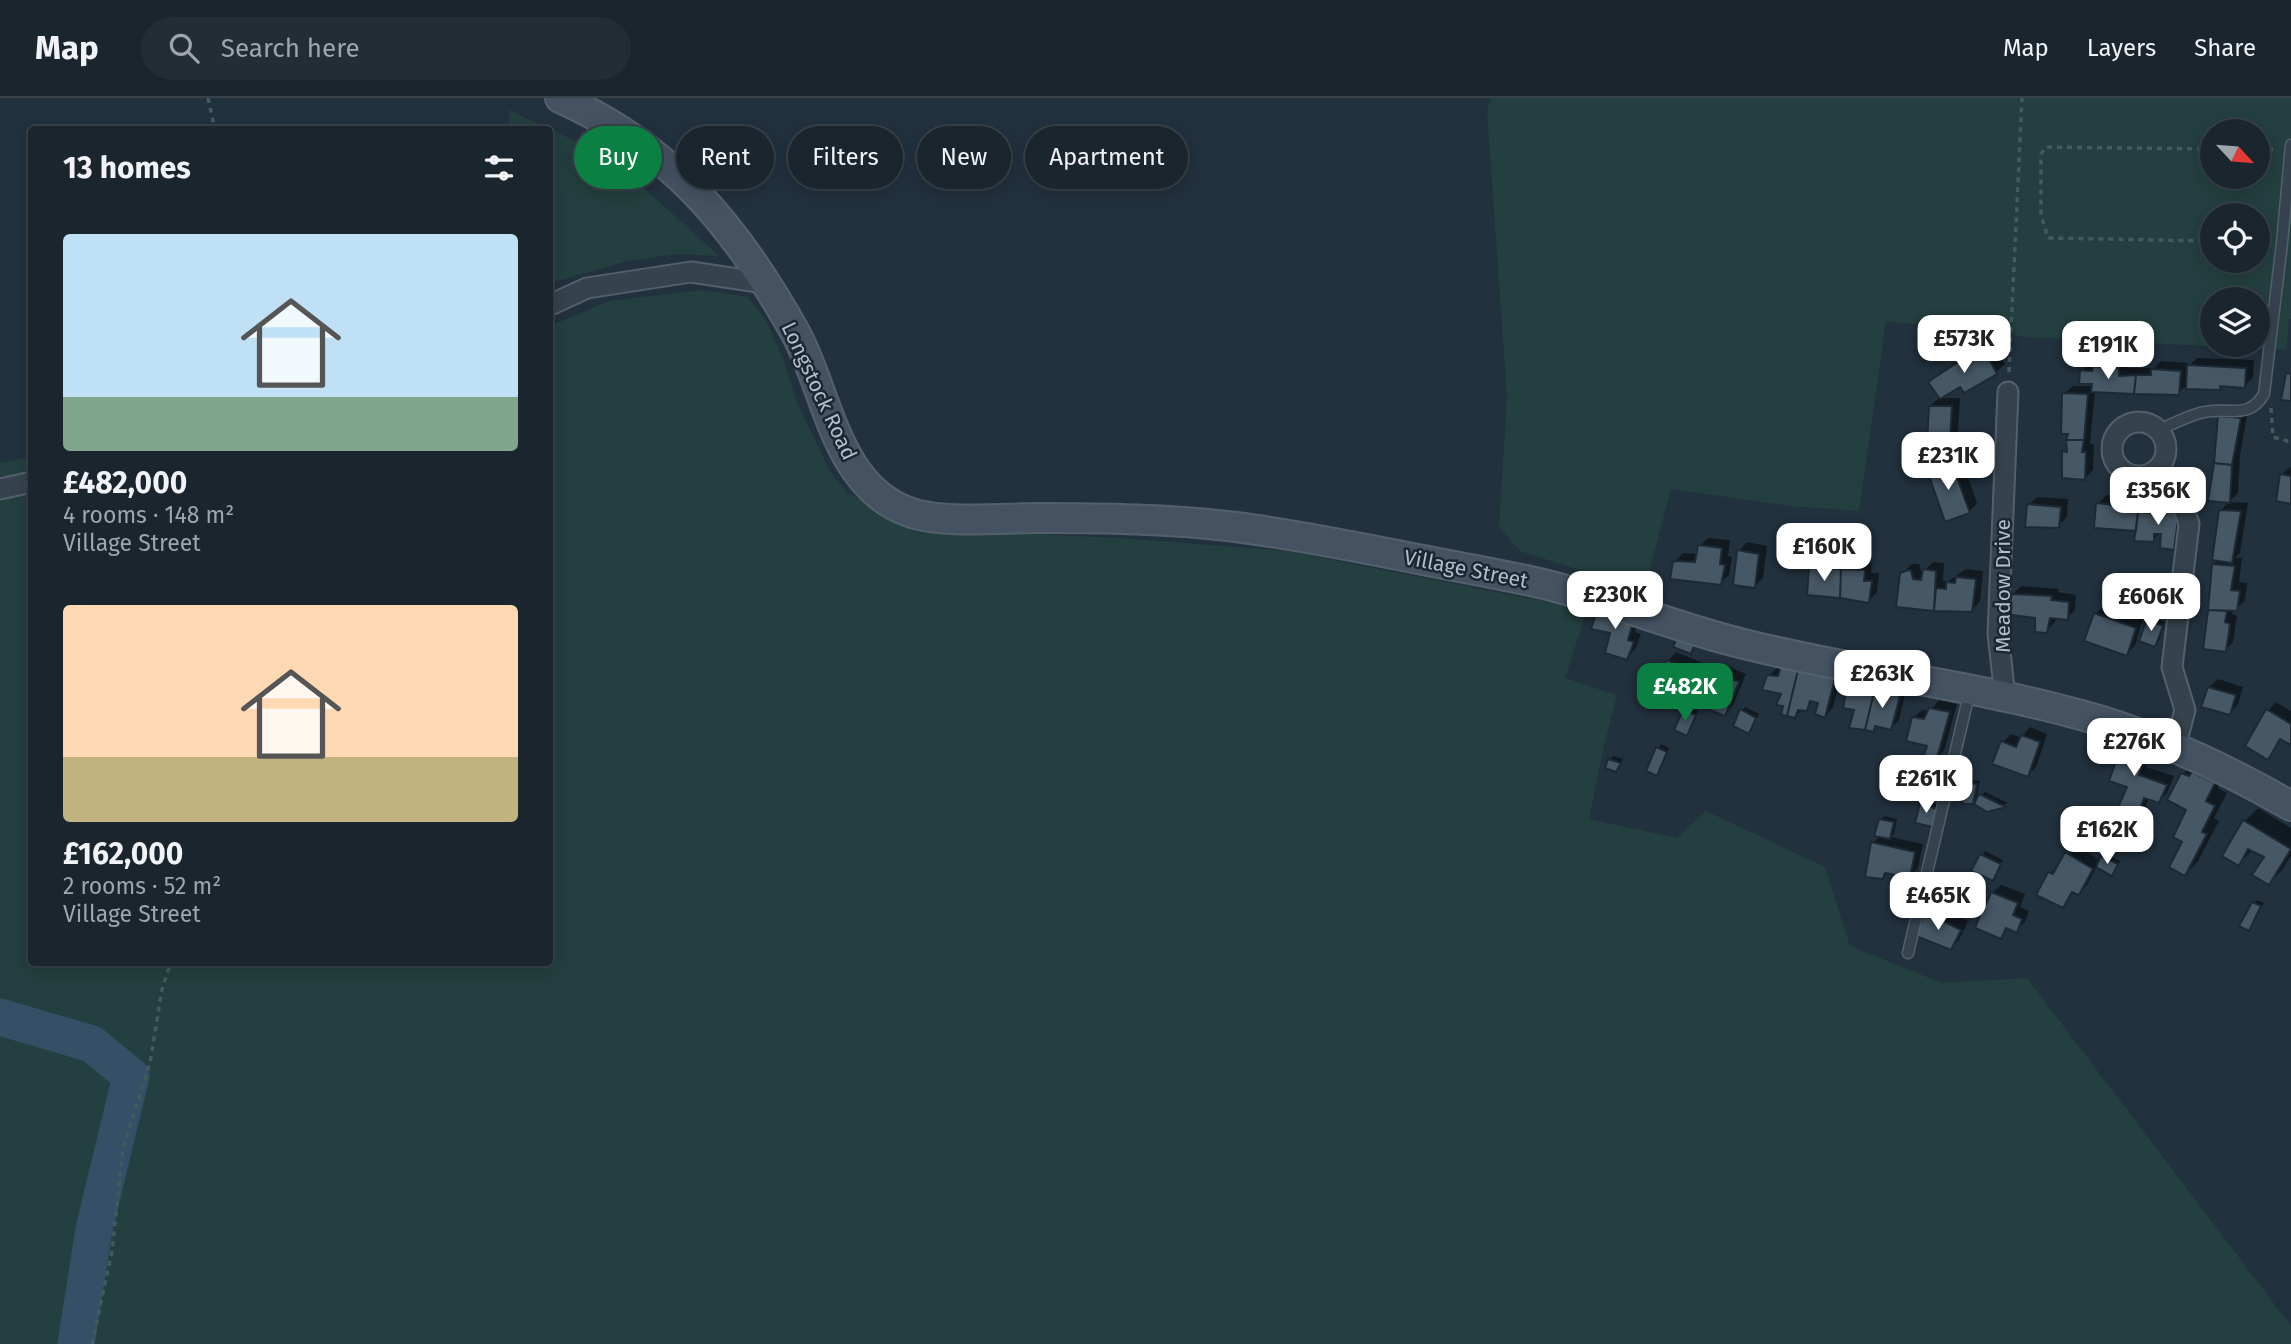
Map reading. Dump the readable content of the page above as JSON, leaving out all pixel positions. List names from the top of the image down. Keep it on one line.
{"streets":{"street":["Longstock Road","Village Street","Meadow Drive"]},"crossings":[["Longstock Road","Village Street"],["Village Street","Meadow Drive"]],"north":"bottom right","page":{"header":"Map","search":"Search here","nav":["Map","Layers","Share"],"chip":["Buy","Rent","Filters","New","Apartment"],"heading":"13 homes","list":[{"name":"£482,000","note":"4 rooms · 148 m² · Village Street"},{"name":"£162,000","note":"2 rooms · 52 m² · Village Street"}],"price":["£573K","£191K","£231K","£356K","£160K","£230K","£606K","£263K","£482K","£276K","£261K","£162K","£465K"]}}
